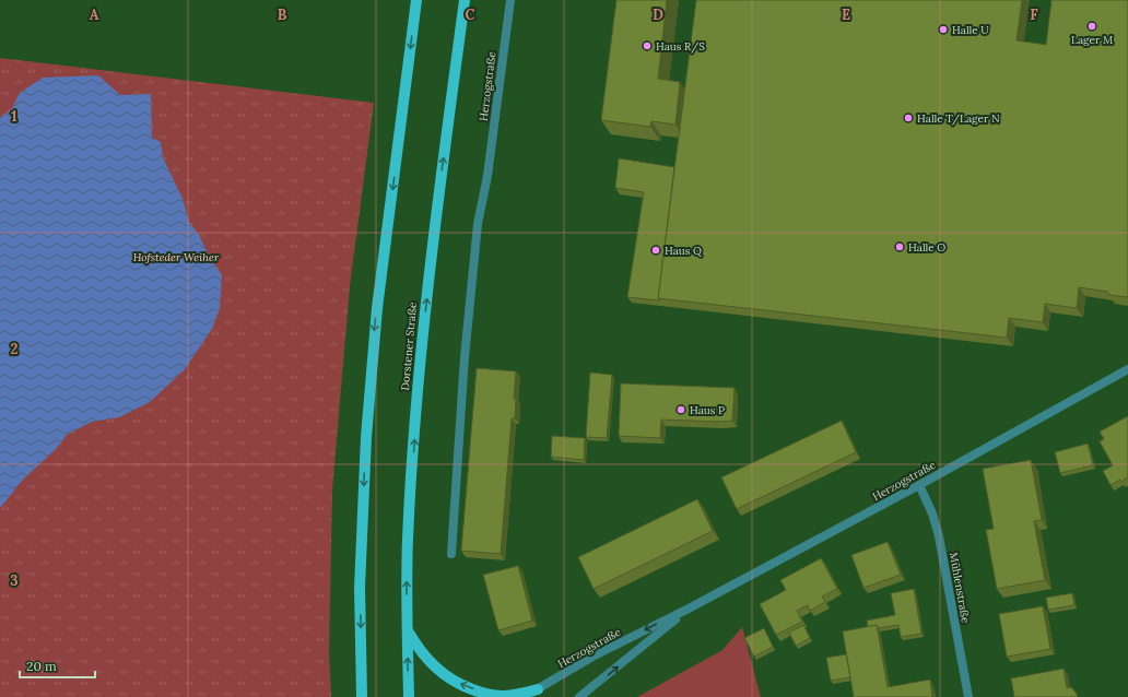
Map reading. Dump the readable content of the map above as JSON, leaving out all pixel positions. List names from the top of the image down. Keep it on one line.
{"streets":{"main road":["Dorstener Straße"],"street":["Herzogstraße","Mühlenstraße"]},"crossings":[["Herzogstraße","Mühlenstraße"]],"parks":["Hofsteder Weiher"],"places":["Lager M","Halle U","Haus R/S","Halle T/Lager N","Halle O","Haus Q","Haus P"],"scale_bar":"20 m","grid":{"columns":["A","B","C","D","E","F"],"rows":["1","2","3"]}}
